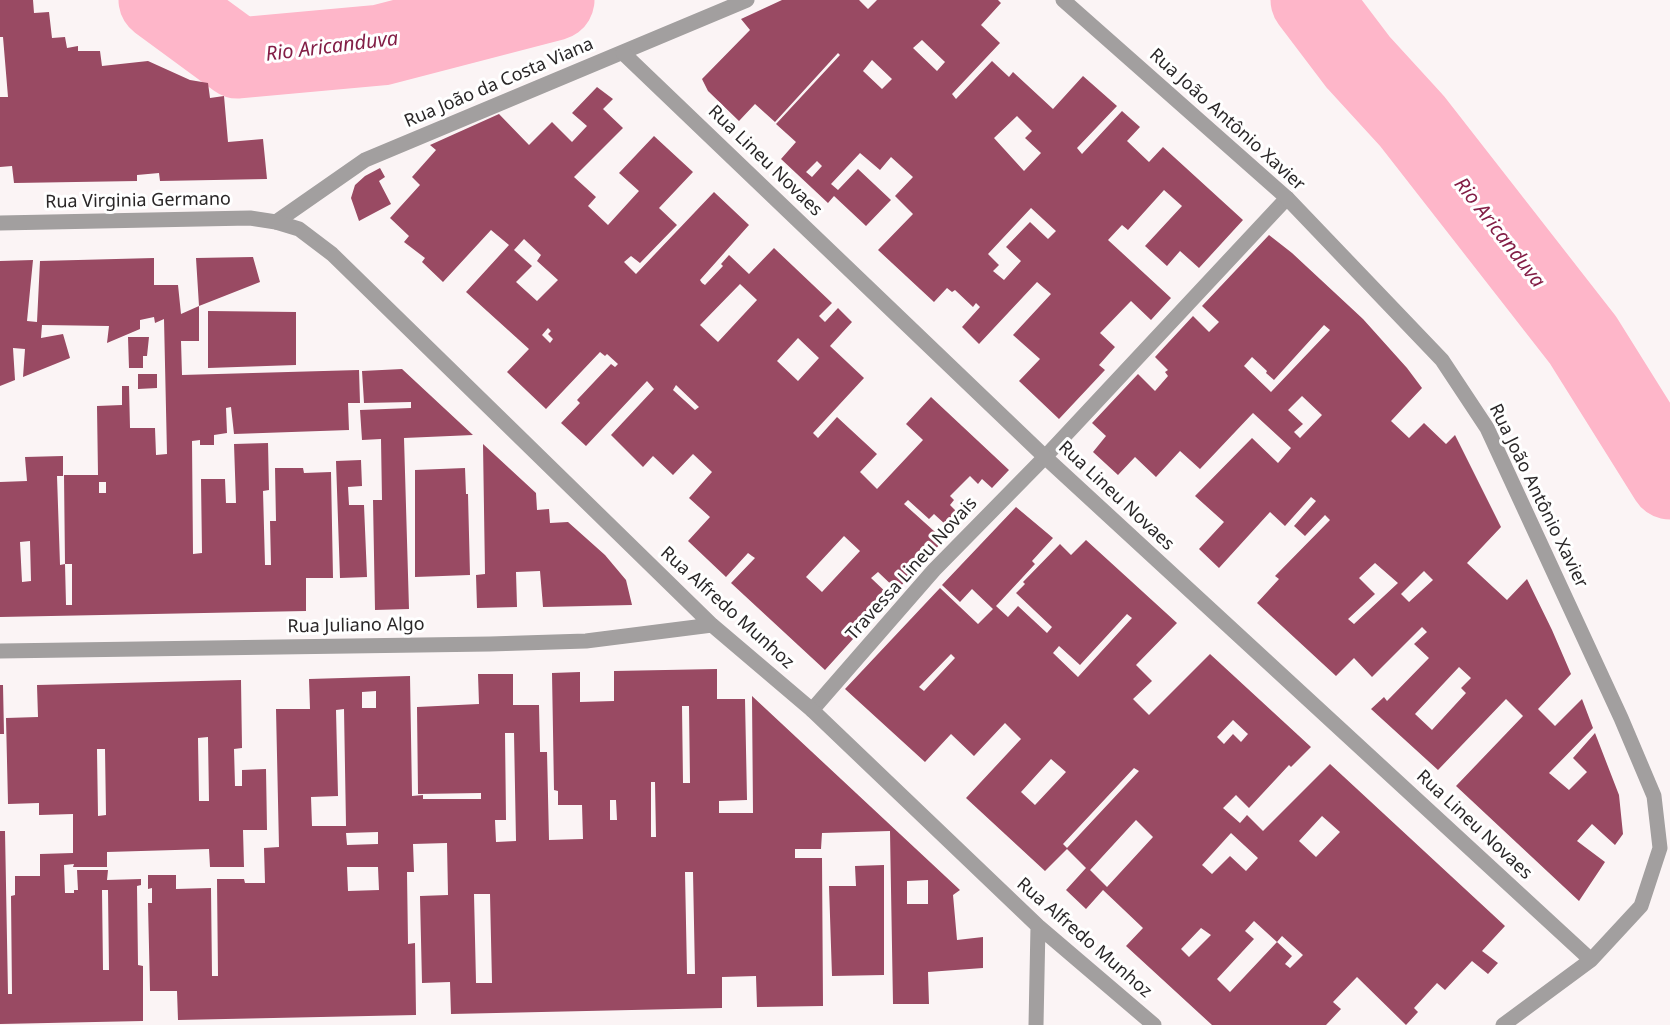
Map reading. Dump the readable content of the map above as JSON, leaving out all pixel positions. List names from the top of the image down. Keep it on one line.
{"streets":{"street":["Rua João da Costa Viana","Rua João Antônio Xavier","Rua Lineu Novaes","Rua Virginia Germano","Travessa Lineu Novais","Rua Alfredo Munhoz","Rua Juliano Algo"]},"crossings":[["Rua João da Costa Viana","Rua Lineu Novaes"],["Rua João da Costa Viana","Rua Virginia Germano"],["Rua João da Costa Viana","Rua Alfredo Munhoz"],["Rua João Antônio Xavier","Rua Lineu Novaes"],["Rua João Antônio Xavier","Travessa Lineu Novais"],["Rua Lineu Novaes","Travessa Lineu Novais"],["Rua Virginia Germano","Rua Alfredo Munhoz"],["Travessa Lineu Novais","Rua Alfredo Munhoz"],["Rua Alfredo Munhoz","Rua Juliano Algo"]],"water":["Rio Aricanduva"]}
